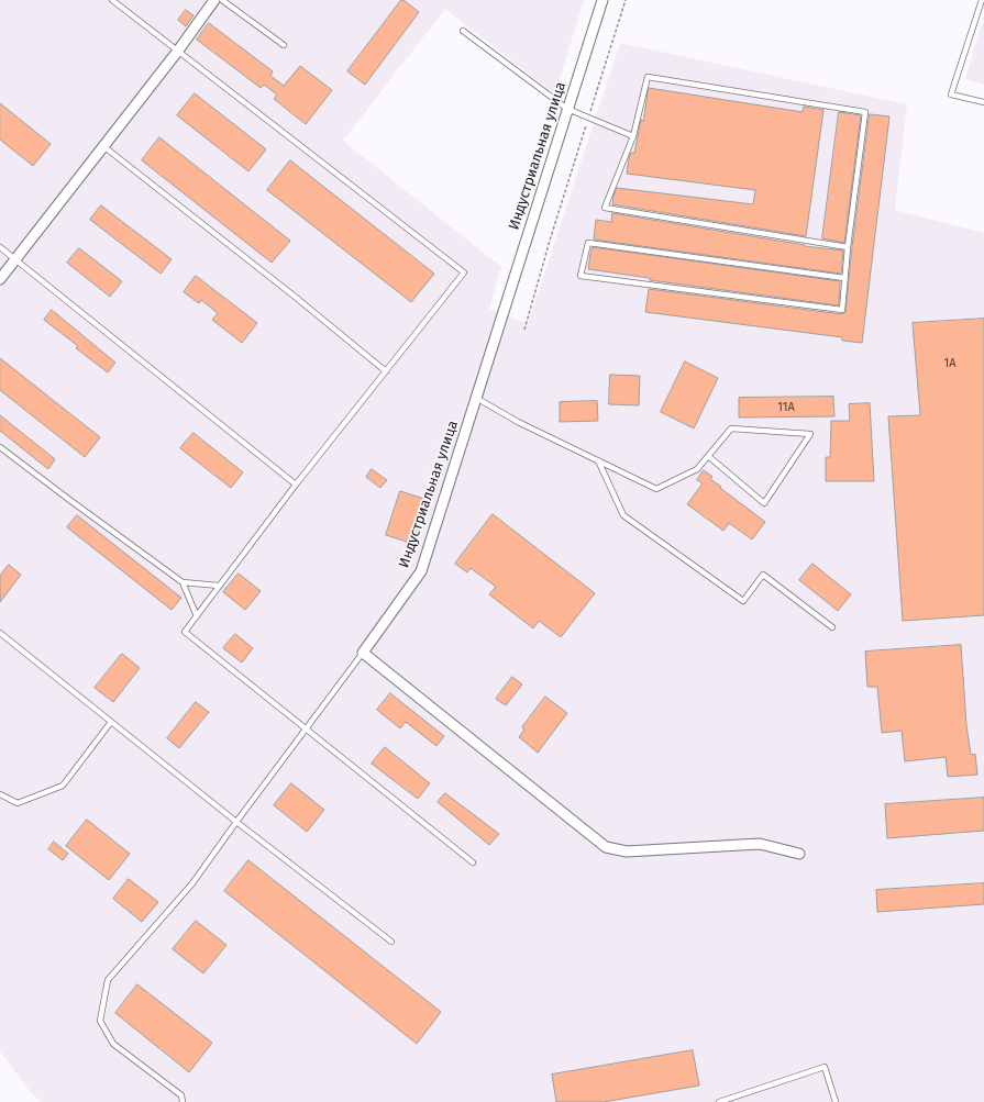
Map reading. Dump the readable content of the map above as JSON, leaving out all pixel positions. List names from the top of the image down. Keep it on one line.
{"streets":{"street":["Индустриальная улица"]},"house_numbers":["1А","11А"]}
